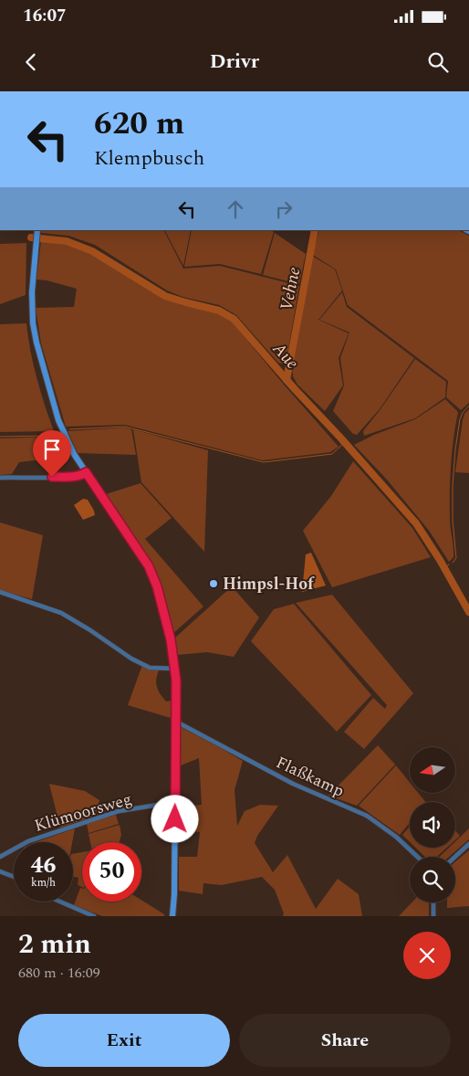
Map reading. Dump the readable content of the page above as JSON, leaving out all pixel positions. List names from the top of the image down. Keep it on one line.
{"streets":{"street":["Flaßkamp","Klümoorsweg"]},"water":["Vehne","Aue"],"places":["Himpsl-Hof"],"north":"left","page":{"status":"16:07","header":"Drivr","turn":["620 m","Klempbusch"],"speed":"46 km/h","limit":"50","heading":["2 min","680 m · 16:09"],"buttons":["Exit","Share"]}}
